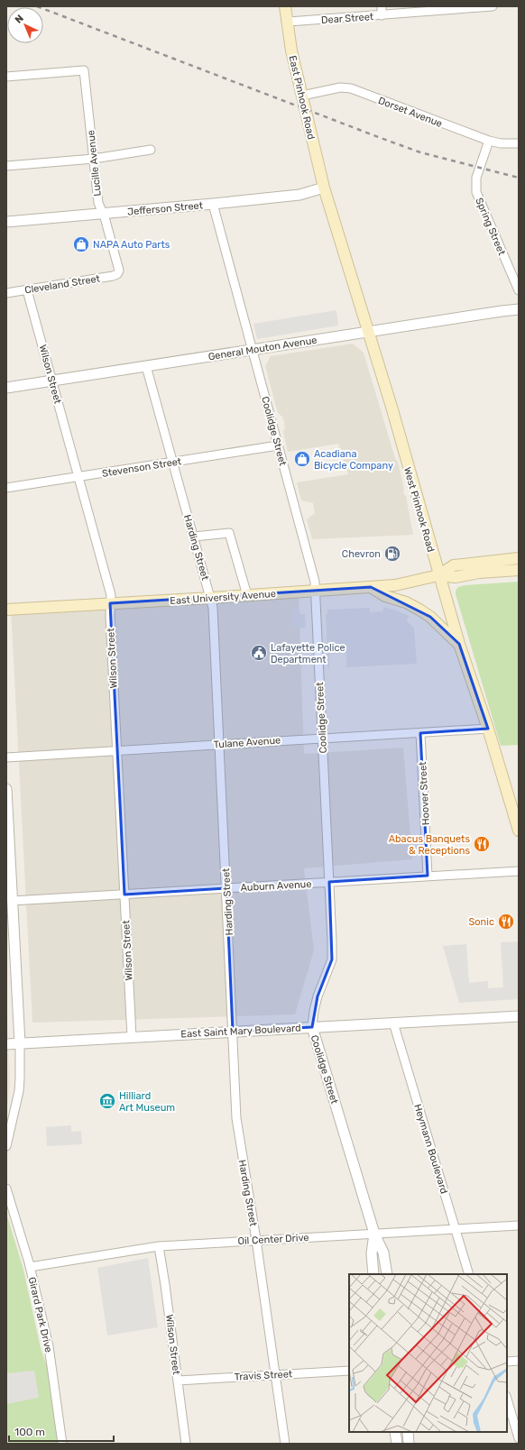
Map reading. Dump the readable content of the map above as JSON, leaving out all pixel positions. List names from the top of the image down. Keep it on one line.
{"streets":{"main road":["East Pinhook Road","West Pinhook Road","East University Avenue"],"street":["Dear Street","Dorset Avenue","Lucille Avenue","Jefferson Street","Spring Street","Cleveland Street","General Mouton Avenue","Wilson Street","Coolidge Street","Stevenson Street","Harding Street","Tulane Avenue","Hoover Street","Auburn Avenue","East Saint Mary Boulevard","Heymann Boulevard","Oil Center Drive","Girard Park Drive","Travis Street"]},"crossings":[["Dear Street","East Pinhook Road"],["East Pinhook Road","Dorset Avenue"],["East Pinhook Road","Jefferson Street"],["East Pinhook Road","West Pinhook Road"],["Dorset Avenue","Spring Street"],["Lucille Avenue","Jefferson Street"],["Lucille Avenue","Cleveland Street"],["Jefferson Street","Coolidge Street"],["Jefferson Street","West Pinhook Road"],["Cleveland Street","Wilson Street"],["General Mouton Avenue","Wilson Street"],["General Mouton Avenue","Coolidge Street"],["General Mouton Avenue","West Pinhook Road"],["General Mouton Avenue","Harding Street"],["Wilson Street","Stevenson Street"],["Wilson Street","East University Avenue"],["Wilson Street","Tulane Avenue"],["Wilson Street","Auburn Avenue"],["Wilson Street","East Saint Mary Boulevard"],["Wilson Street","Oil Center Drive"],["Wilson Street","Travis Street"],["Coolidge Street","Stevenson Street"],["Coolidge Street","East University Avenue"],["Coolidge Street","Tulane Avenue"],["Coolidge Street","Auburn Avenue"],["Coolidge Street","East Saint Mary Boulevard"],["Coolidge Street","Oil Center Drive"],["Stevenson Street","Harding Street"],["West Pinhook Road","East University Avenue"],["West Pinhook Road","Tulane Avenue"],["Harding Street","East University Avenue"],["Harding Street","Tulane Avenue"],["Harding Street","Auburn Avenue"],["Harding Street","East Saint Mary Boulevard"],["Harding Street","Oil Center Drive"],["Harding Street","Travis Street"],["Tulane Avenue","Hoover Street"],["Hoover Street","Auburn Avenue"],["East Saint Mary Boulevard","Heymann Boulevard"],["Heymann Boulevard","Oil Center Drive"],["Oil Center Drive","Girard Park Drive"]],"places":{"shop":["NAPA Auto Parts","Acadiana Bicycle Company"],"fuel station":["Chevron"],"public building":["Lafayette Police Department"],"restaurant":["Abacus Banquets & Receptions","Sonic"],"museum":["Hilliard Art Museum"]},"scale_bar":"100 m","north":"top left"}
